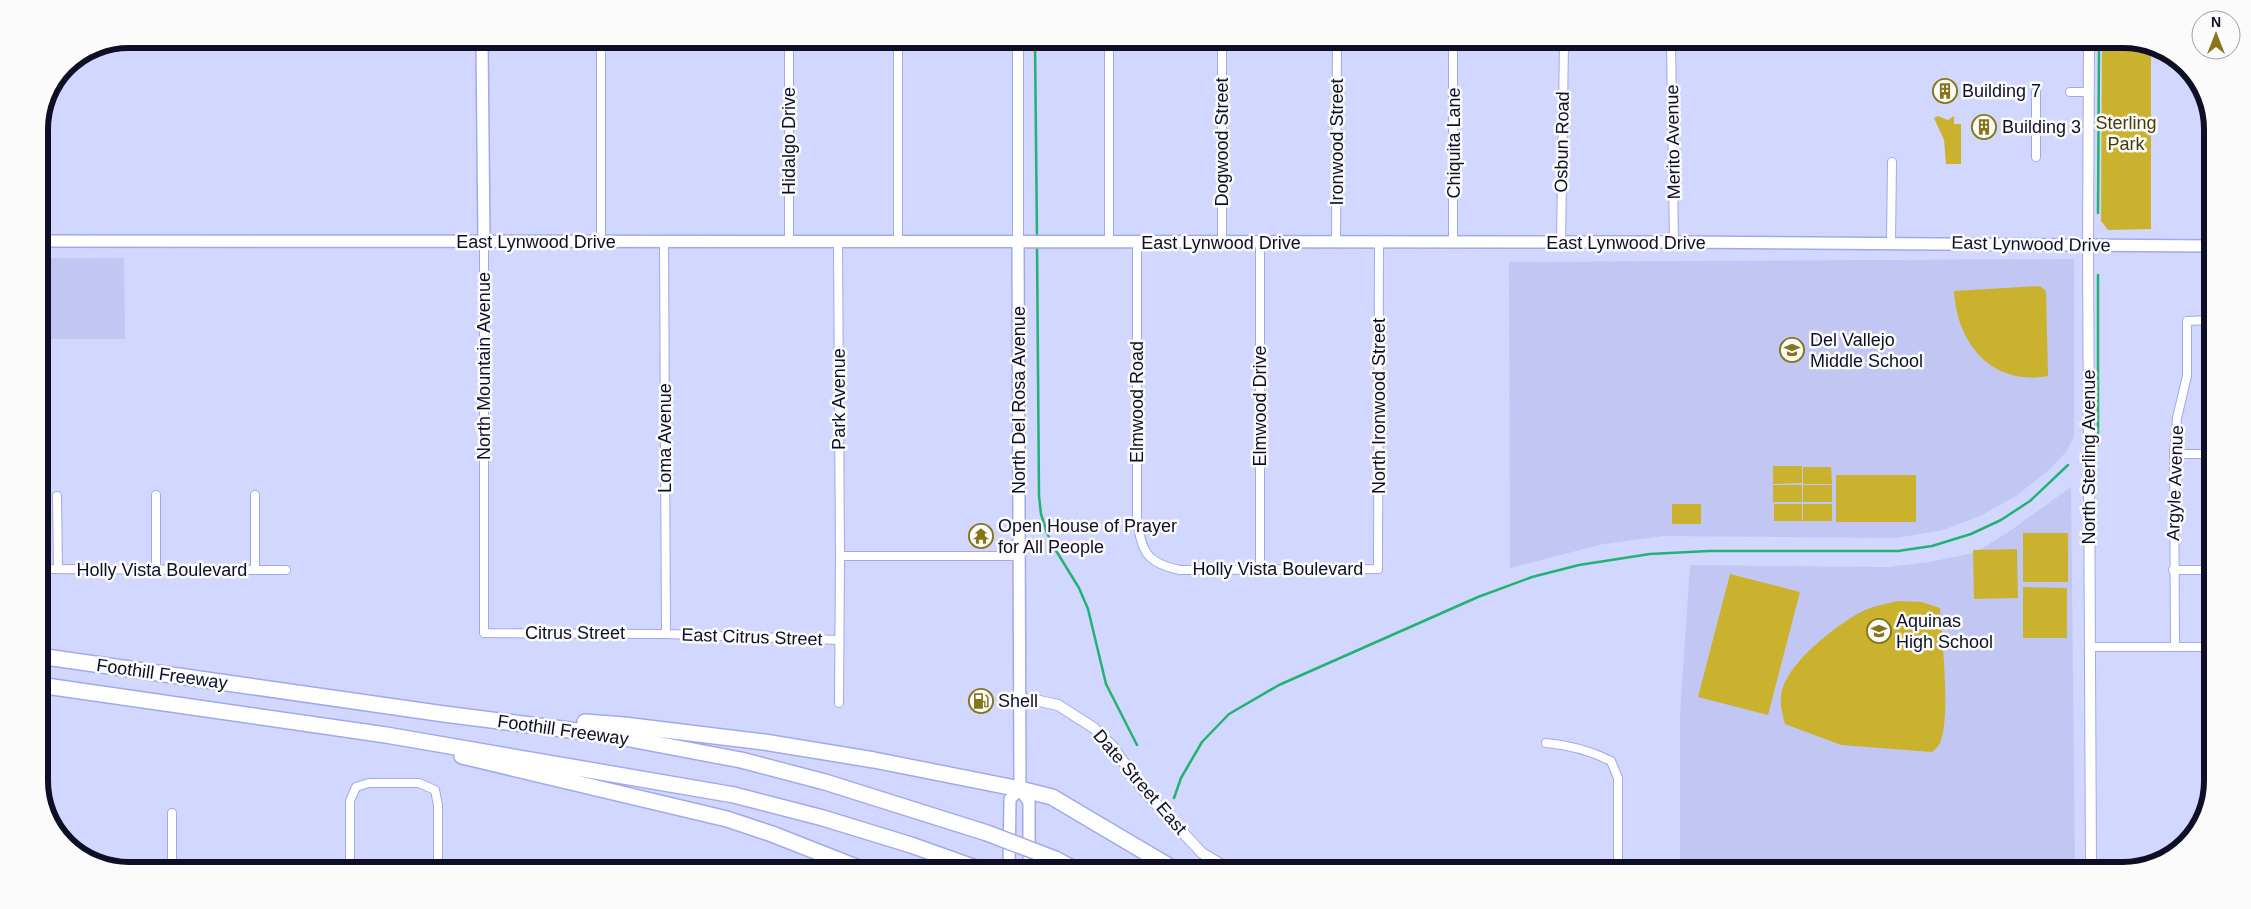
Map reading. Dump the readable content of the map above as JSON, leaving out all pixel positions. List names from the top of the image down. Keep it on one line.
{"streets":{"highway":["Foothill Freeway"],"main road":["East Lynwood Drive","North Mountain Avenue","North Del Rosa Avenue"],"street":["Hidalgo Drive","Dogwood Street","Ironwood Street","Osbun Road","Merito Avenue","Chiquita Lane","Park Avenue","Elmwood Road","Elmwood Drive","North Ironwood Street","Loma Avenue","North Sterling Avenue","Argyle Avenue","Holly Vista Boulevard","Citrus Street","East Citrus Street","Date Street East"]},"crossings":[["Hidalgo Drive","East Lynwood Drive"],["Dogwood Street","East Lynwood Drive"],["Ironwood Street","East Lynwood Drive"],["Osbun Road","East Lynwood Drive"],["Merito Avenue","East Lynwood Drive"],["Chiquita Lane","East Lynwood Drive"],["East Lynwood Drive","North Mountain Avenue"],["East Lynwood Drive","Park Avenue"],["East Lynwood Drive","North Del Rosa Avenue"],["East Lynwood Drive","Elmwood Road"],["East Lynwood Drive","Elmwood Drive"],["East Lynwood Drive","North Ironwood Street"],["East Lynwood Drive","Loma Avenue"],["East Lynwood Drive","North Sterling Avenue"],["North Mountain Avenue","Citrus Street"],["Park Avenue","East Citrus Street"],["North Del Rosa Avenue","Date Street East"],["Elmwood Road","Holly Vista Boulevard"],["Elmwood Drive","Holly Vista Boulevard"],["North Ironwood Street","Holly Vista Boulevard"],["Loma Avenue","Citrus Street"],["Loma Avenue","East Citrus Street"],["Citrus Street","East Citrus Street"]],"parks":["Sterling Park"],"places":{"building":["Building 7","Building 3"],"school or university":["Del Vallejo Middle School","Aquinas High School"],"temple":["Open House of Prayer for All People"],"fuel station":["Shell"]},"north":"top"}
